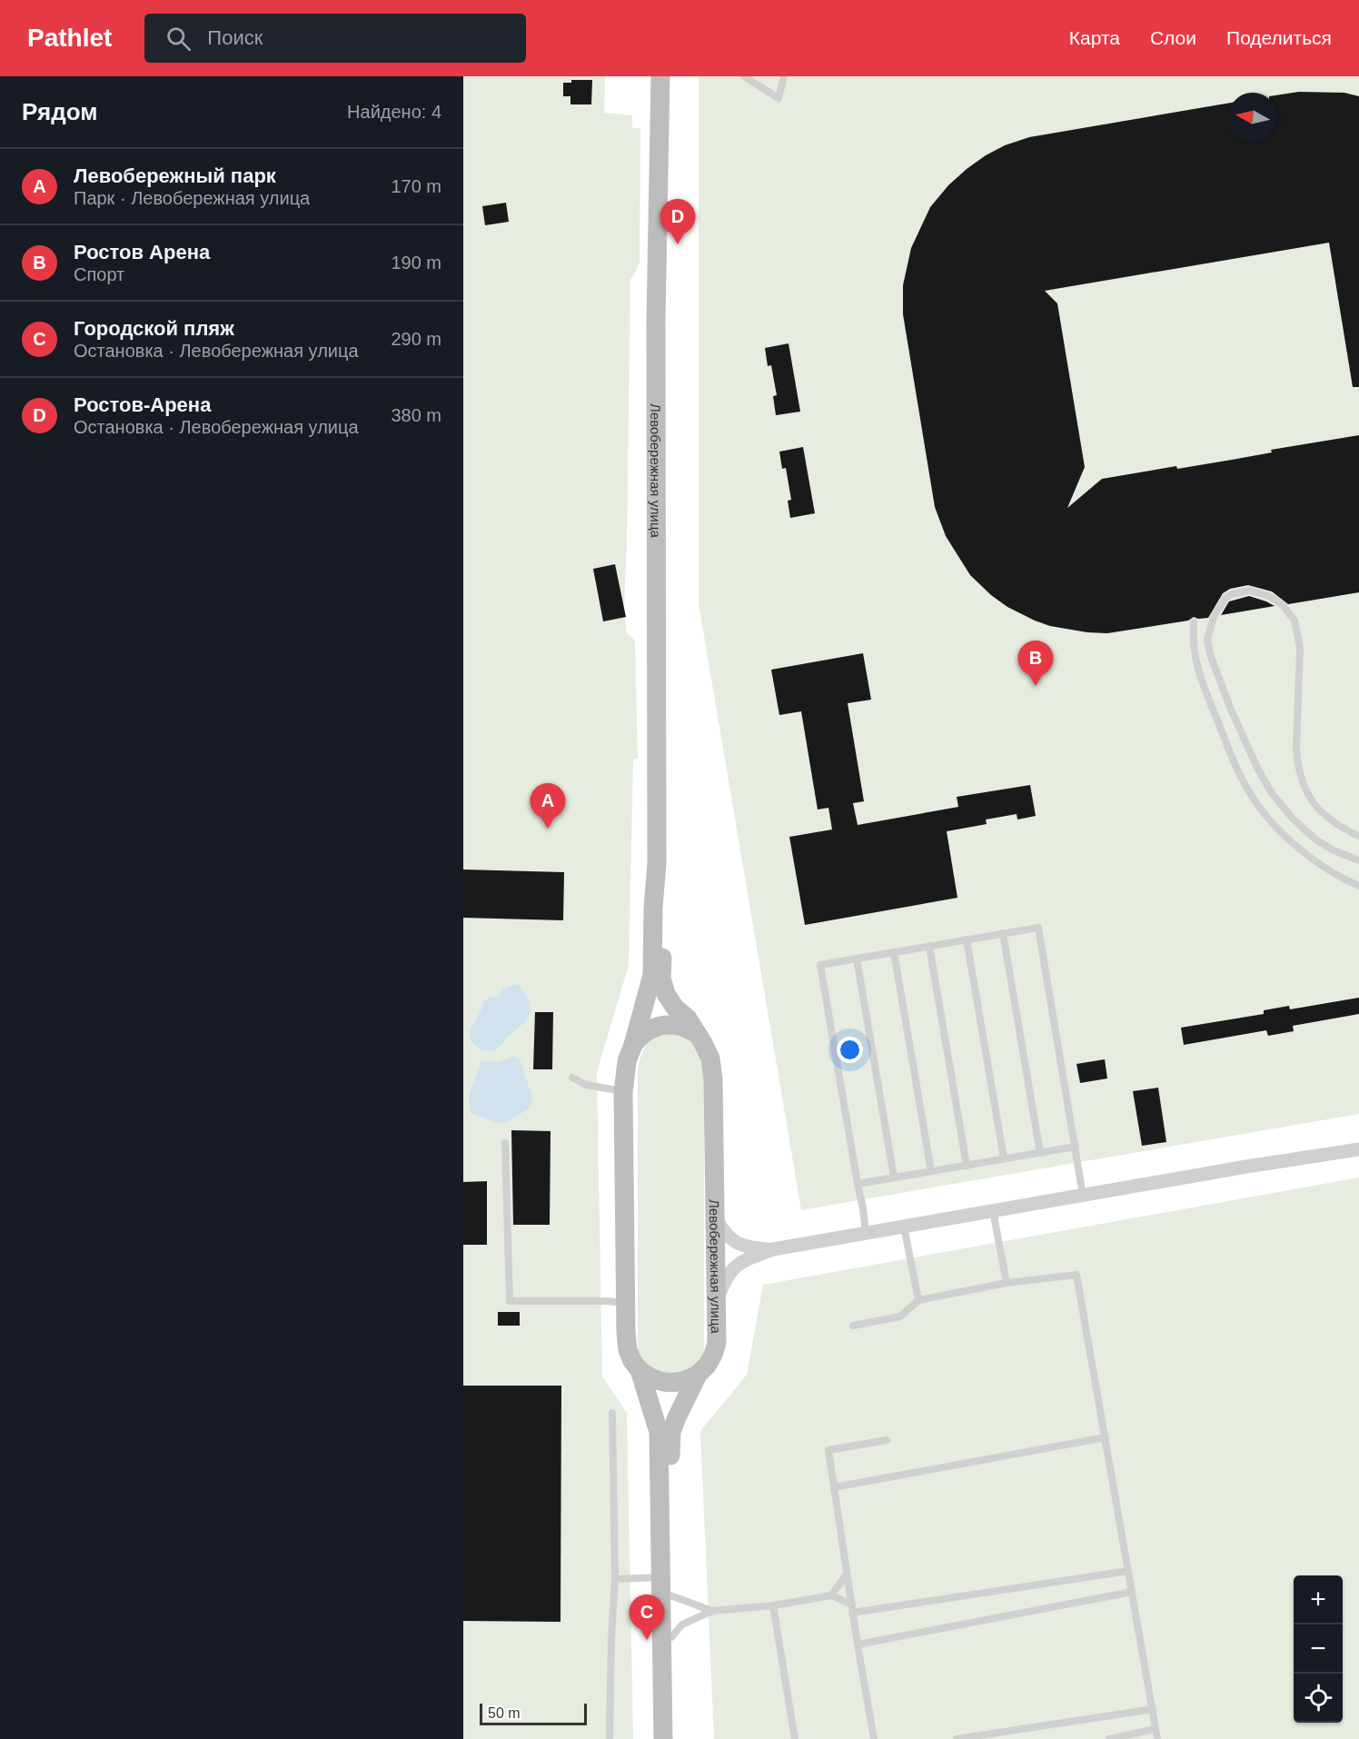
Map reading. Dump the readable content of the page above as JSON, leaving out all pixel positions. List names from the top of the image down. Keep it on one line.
{"streets":{"main road":["Левобережная улица"]},"scale_bar":"50 m","north":"left","page":{"header":"Pathlet","search":"Поиск","nav":["Карта","Слои","Поделиться"],"heading":["Рядом","Найдено: 4"],"list":[{"mark":"A","name":"Левобережный парк","note":"Парк · Левобережная улица","value":"170 m"},{"mark":"B","name":"Ростов Арена","note":"Спорт","value":"190 m"},{"mark":"C","name":"Городской пляж","note":"Остановка · Левобережная улица","value":"290 m"},{"mark":"D","name":"Ростов-Арена","note":"Остановка · Левобережная улица","value":"380 m"}],"pins":["D","B","A","C"],"map_buttons":["+","−"],"scale":"50 m"}}
